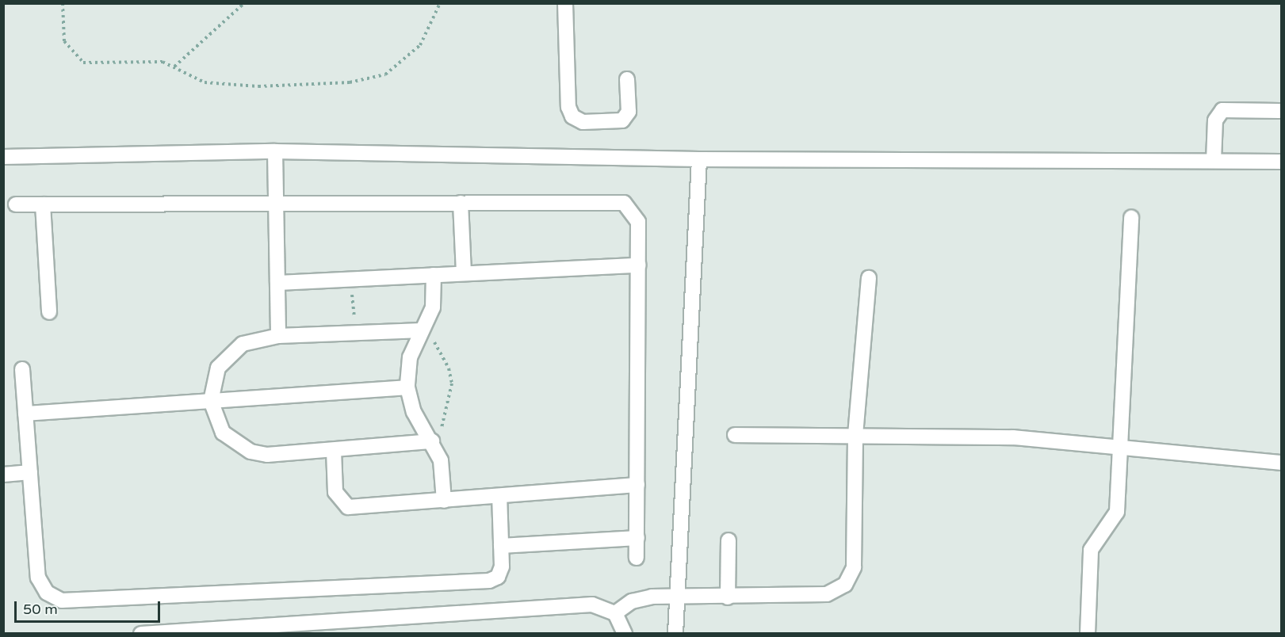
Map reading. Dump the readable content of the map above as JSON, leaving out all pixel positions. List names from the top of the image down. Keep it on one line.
{"scale_bar":"50 m"}
